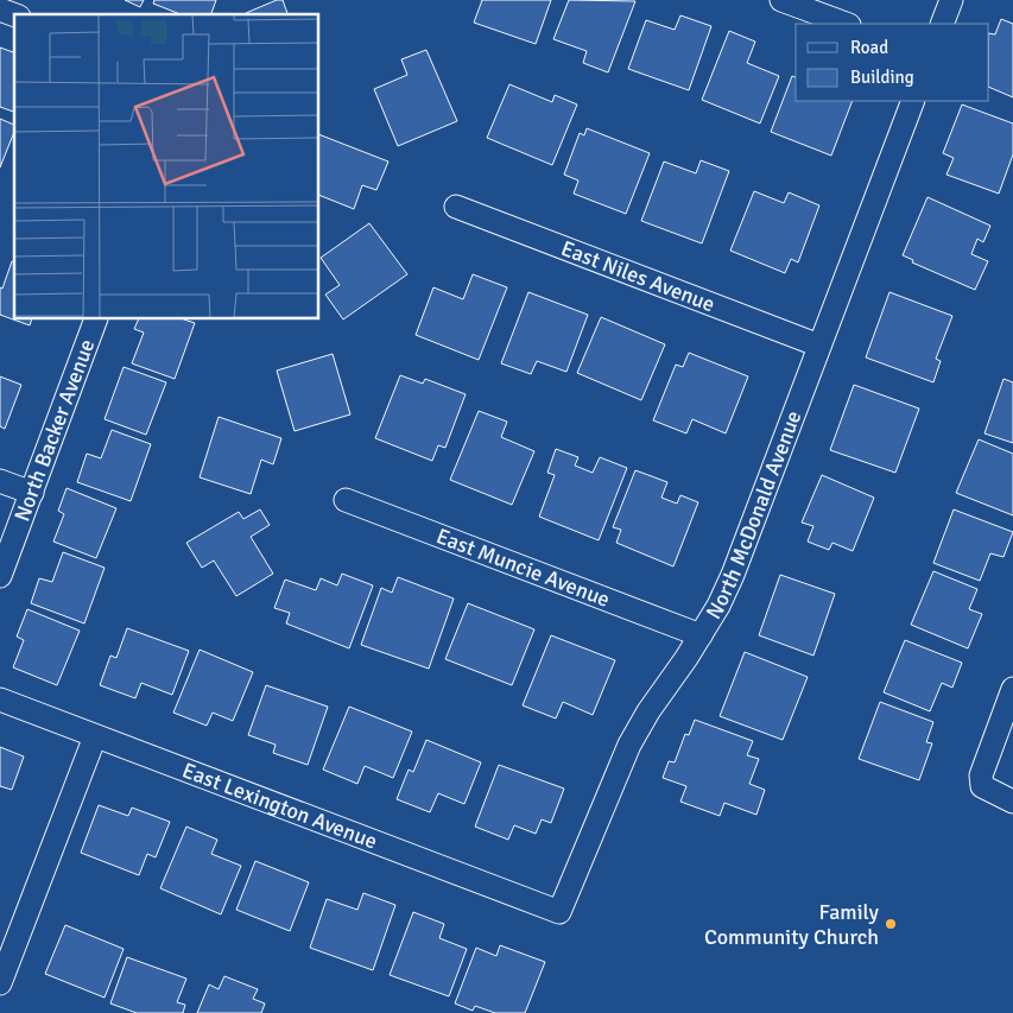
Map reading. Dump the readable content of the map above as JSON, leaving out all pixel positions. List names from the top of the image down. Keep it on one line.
{"streets":{"street":["East Niles Avenue","North Backer Avenue","North McDonald Avenue","East Muncie Avenue","East Lexington Avenue"]},"crossings":[["East Niles Avenue","North McDonald Avenue"],["North McDonald Avenue","East Muncie Avenue"],["North McDonald Avenue","East Lexington Avenue"]],"places":["Family Community Church"],"legend":["Road","Building"]}
